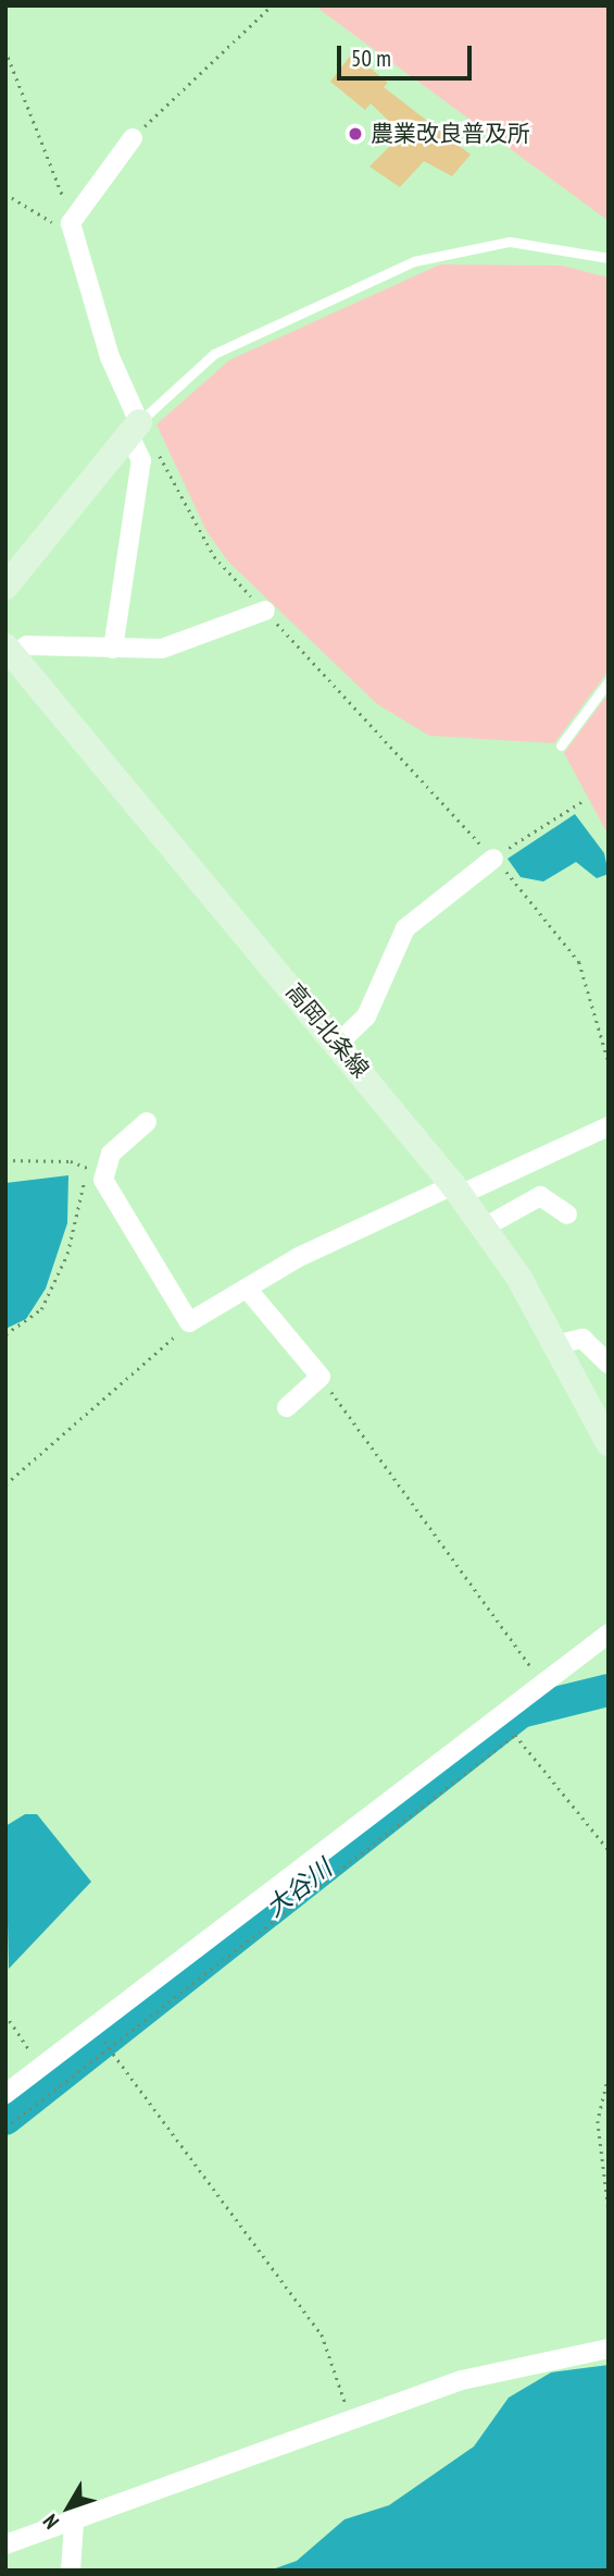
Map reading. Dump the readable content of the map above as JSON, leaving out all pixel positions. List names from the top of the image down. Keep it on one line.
{"streets":{"main road":["高岡北条線"]},"water":["大谷川"],"places":["農業改良普及所"],"scale_bar":"50 m","north":"bottom left"}
